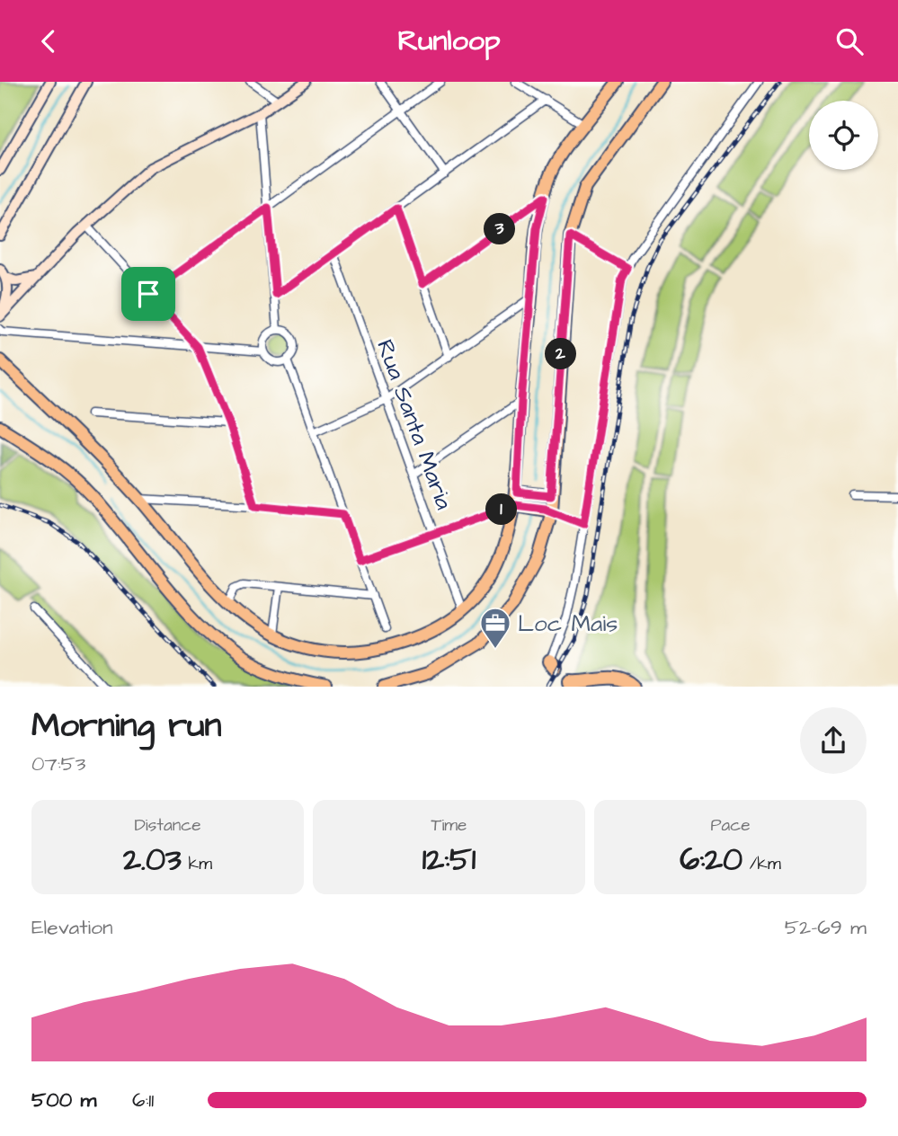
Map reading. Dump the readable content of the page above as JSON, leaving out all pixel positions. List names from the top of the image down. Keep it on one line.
{"streets":{"street":["Rua Santa Maria"]},"places":{"office":["Loc Mais"]},"page":{"header":"Runloop","pins":["3","2","1"],"heading":["Morning run","07:53"],"stats":[["Distance","2.03 km"],["Time","12:51"],["Pace","6:20 /km"]],"chart":["Elevation","52–69 m"],"list":[{"name":"500 m","note":"6:11"}]}}
